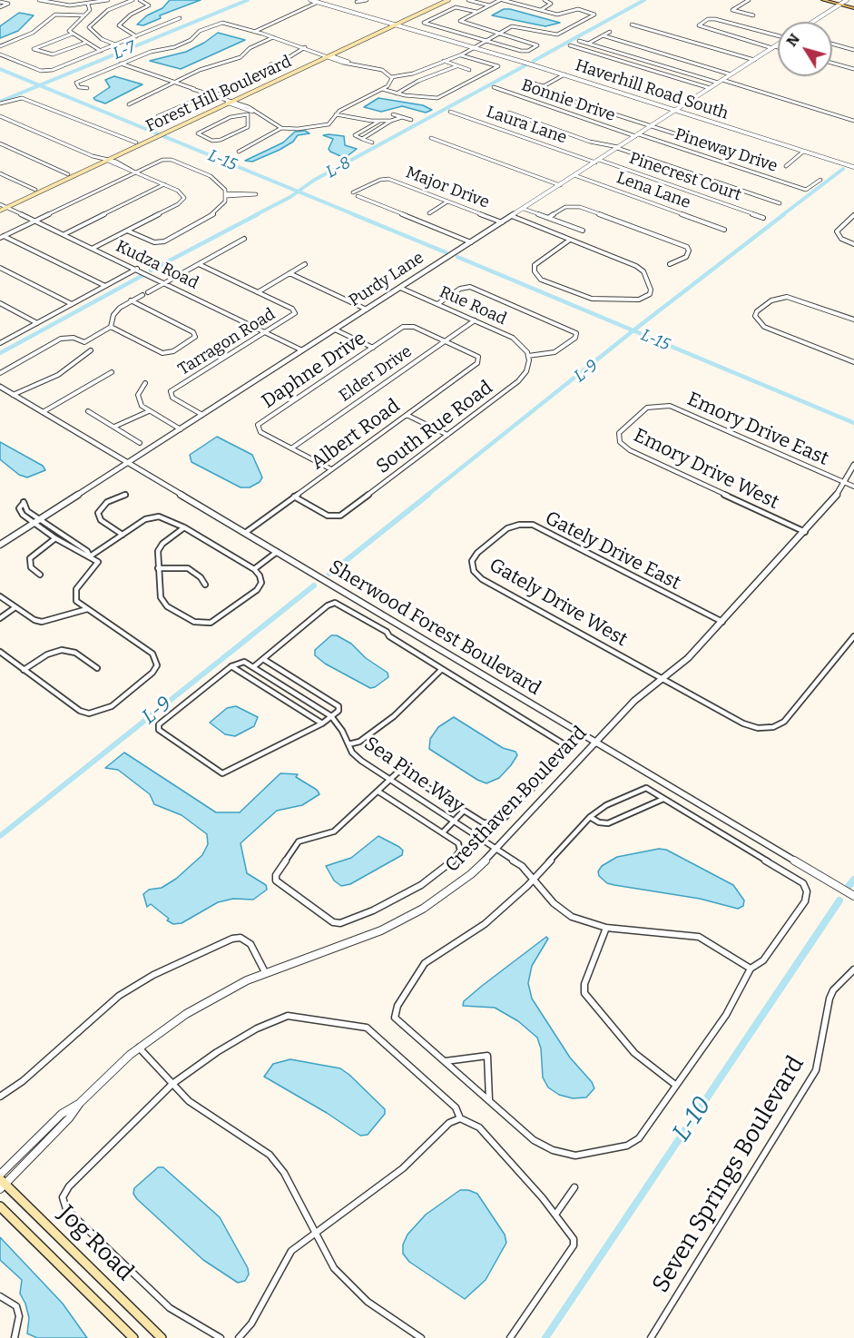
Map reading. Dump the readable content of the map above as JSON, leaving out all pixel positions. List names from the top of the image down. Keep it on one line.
{"streets":{"main road":["Forest Hill Boulevard","Jog Road"],"street":["Haverhill Road South","Bonnie Drive","Laura Lane","Pineway Drive","Pinecrest Court","Major Drive","Lena Lane","Kudza Road","Purdy Lane","Rue Road","Tarragon Road","Daphne Drive","Elder Drive","South Rue Road","Emory Drive East","Albert Road","Emory Drive West","Gately Drive East","Gately Drive West","Sherwood Forest Boulevard","Sea Pine Way","Cresthaven Boulevard","Seven Springs Boulevard"]},"crossings":[["Haverhill Road South","Forest Hill Boulevard"],["Haverhill Road South","Purdy Lane"],["Forest Hill Boulevard","Kudza Road"],["Bonnie Drive","Pineway Drive"],["Bonnie Drive","Purdy Lane"],["Laura Lane","Pinecrest Court"],["Laura Lane","Purdy Lane"],["Pineway Drive","Purdy Lane"],["Pinecrest Court","Purdy Lane"],["Major Drive","Purdy Lane"],["Lena Lane","Purdy Lane"],["Kudza Road","Purdy Lane"],["Kudza Road","Tarragon Road"],["Purdy Lane","Rue Road"],["Purdy Lane","Tarragon Road"],["Purdy Lane","Sherwood Forest Boulevard"],["Rue Road","Elder Drive"],["Rue Road","South Rue Road"],["Daphne Drive","Elder Drive"],["Daphne Drive","Albert Road"],["Elder Drive","Albert Road"],["South Rue Road","Albert Road"],["Emory Drive East","Emory Drive West"],["Emory Drive East","Cresthaven Boulevard"],["Albert Road","Sherwood Forest Boulevard"],["Emory Drive West","Cresthaven Boulevard"],["Gately Drive East","Gately Drive West"],["Gately Drive East","Cresthaven Boulevard"],["Gately Drive West","Cresthaven Boulevard"],["Sherwood Forest Boulevard","Cresthaven Boulevard"],["Sea Pine Way","Cresthaven Boulevard"],["Cresthaven Boulevard","Jog Road"]],"water":["L-7","L-15","L-8","L-9","L-10"],"north":"top left"}
